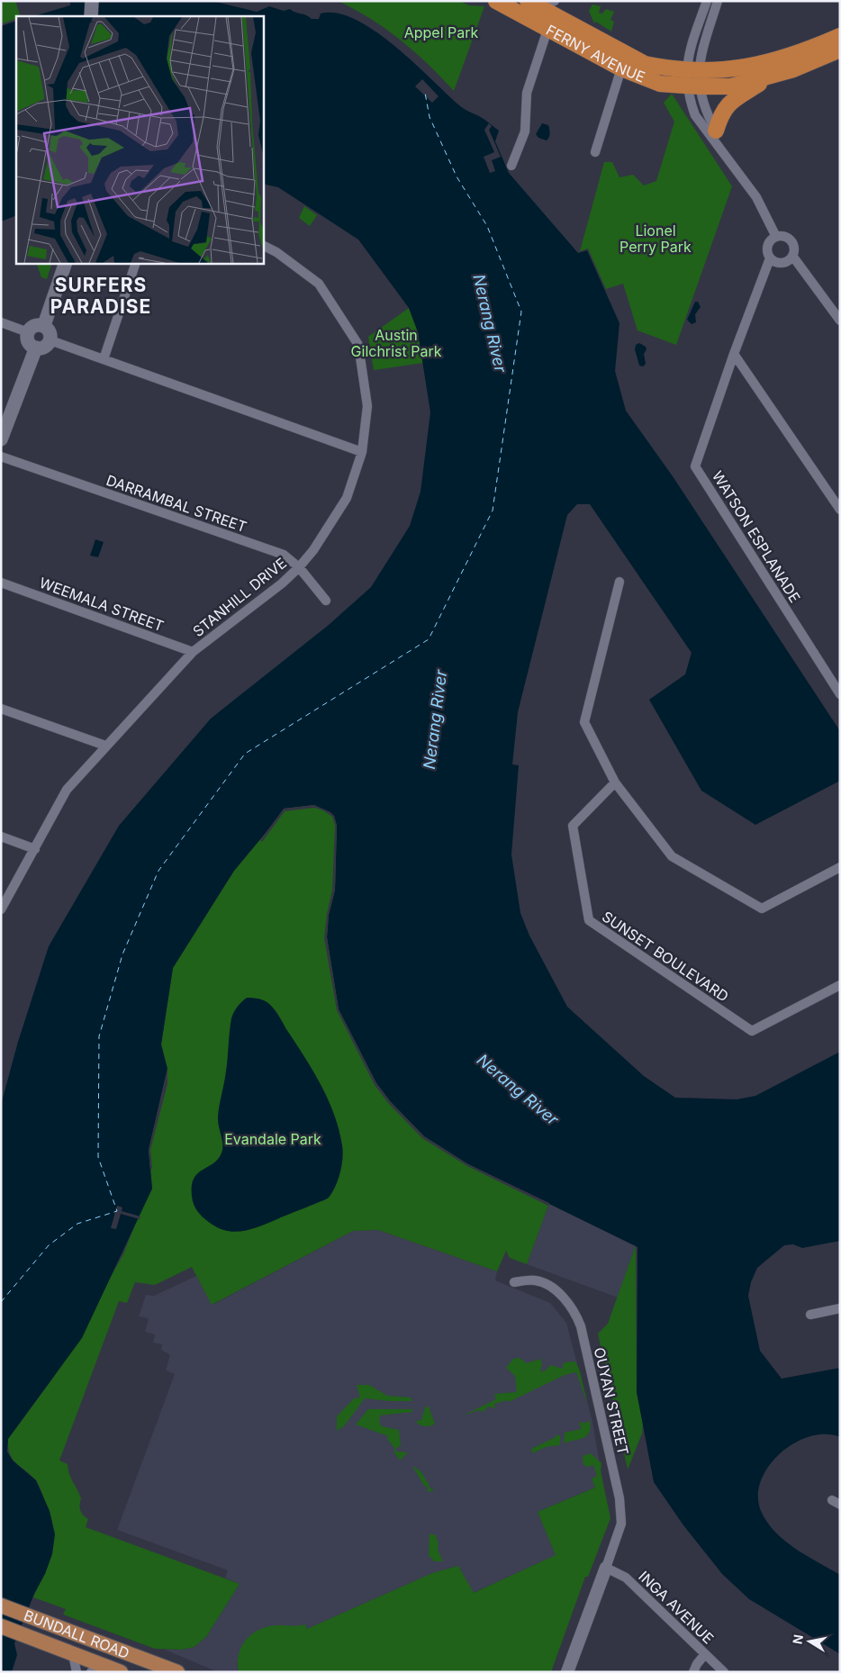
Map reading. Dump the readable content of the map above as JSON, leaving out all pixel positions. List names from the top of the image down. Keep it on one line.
{"streets":{"highway":["FERNY AVENUE"],"main road":["BUNDALL ROAD"],"street":["DARRAMBAL STREET","WATSON ESPLANADE","STANHILL DRIVE","WEEMALA STREET","SUNSET BOULEVARD","OUYAN STREET","INGA AVENUE"]},"crossings":[["DARRAMBAL STREET","STANHILL DRIVE"],["STANHILL DRIVE","WEEMALA STREET"],["OUYAN STREET","INGA AVENUE"]],"districts":["SURFERS PARADISE"],"water":["Nerang River"],"parks":["Appel Park","Lionel Perry Park","Austin Gilchrist Park","Evandale Park"],"north":"left"}
